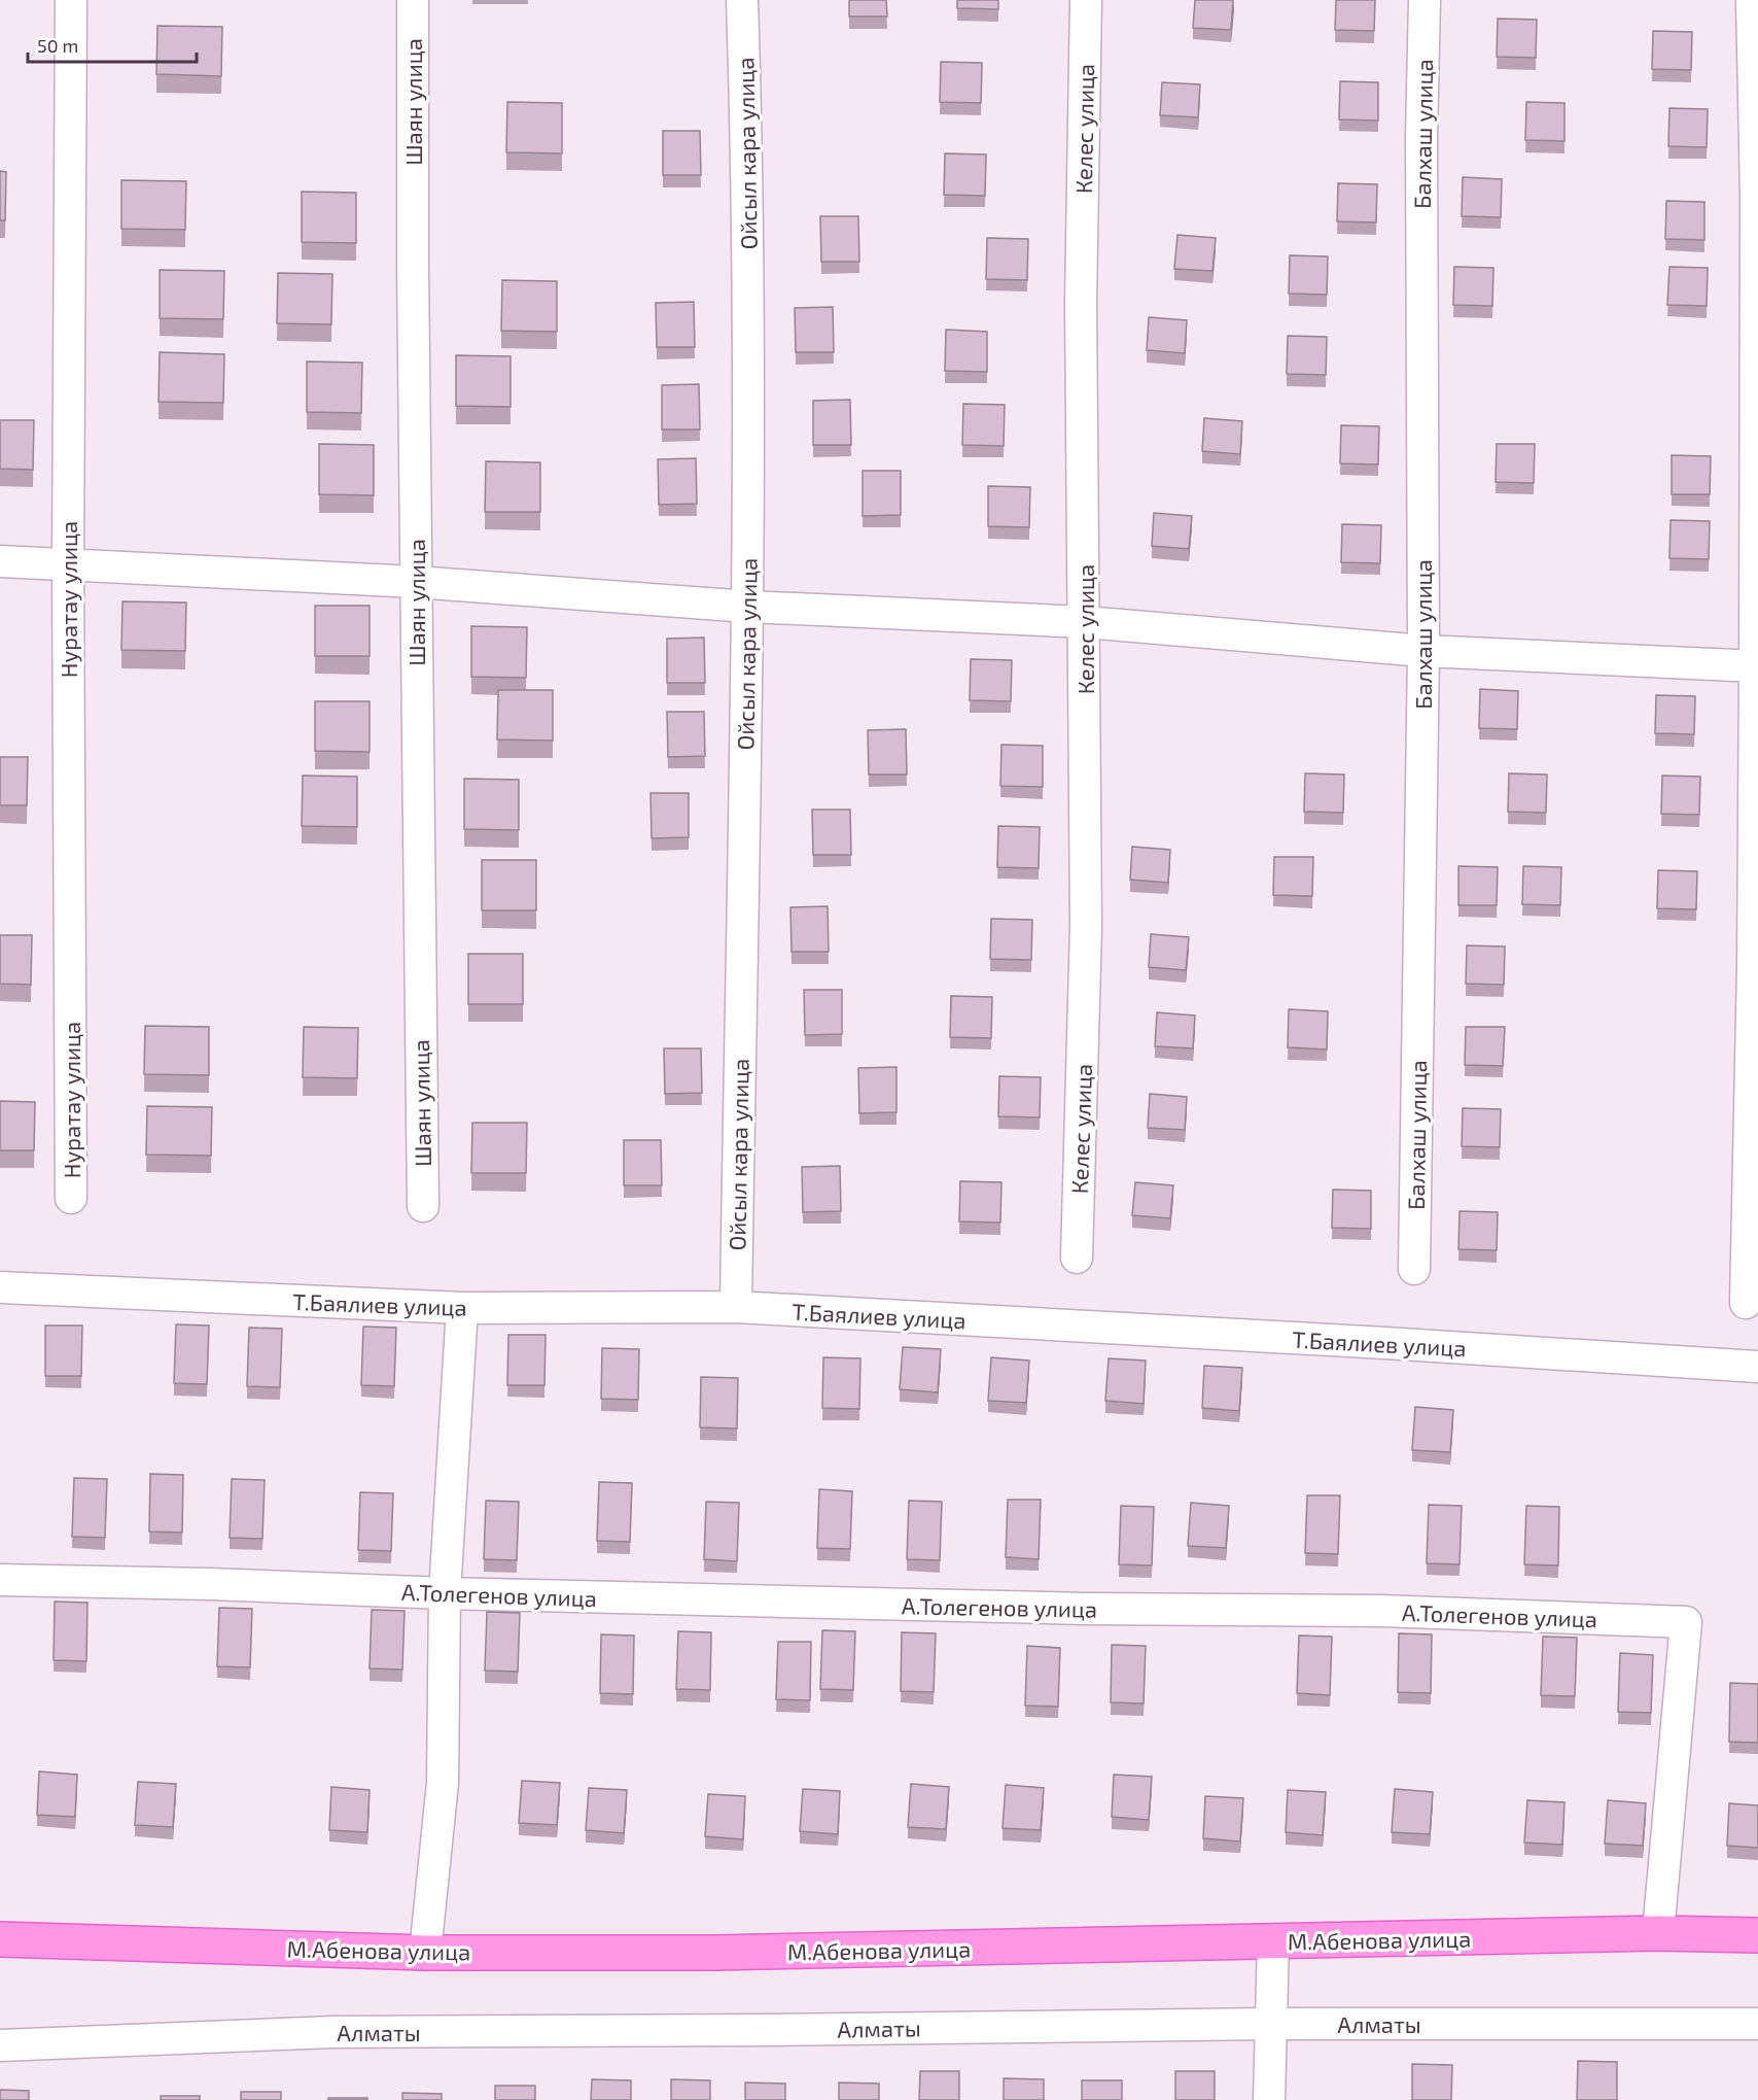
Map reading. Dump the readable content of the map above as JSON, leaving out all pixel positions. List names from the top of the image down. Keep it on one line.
{"streets":{"main road":["М.Абенова улица"],"street":["Шаян улица","Келес улица","Балхаш улица","Ойсыл кара улица","Нуратау улица","Т.Баялиев улица","А.Толегенов улица","Алматы"]},"crossings":[["Ойсыл кара улица","Т.Баялиев улица"],["А.Толегенов улица","М.Абенова улица"]],"scale_bar":"50 m"}
